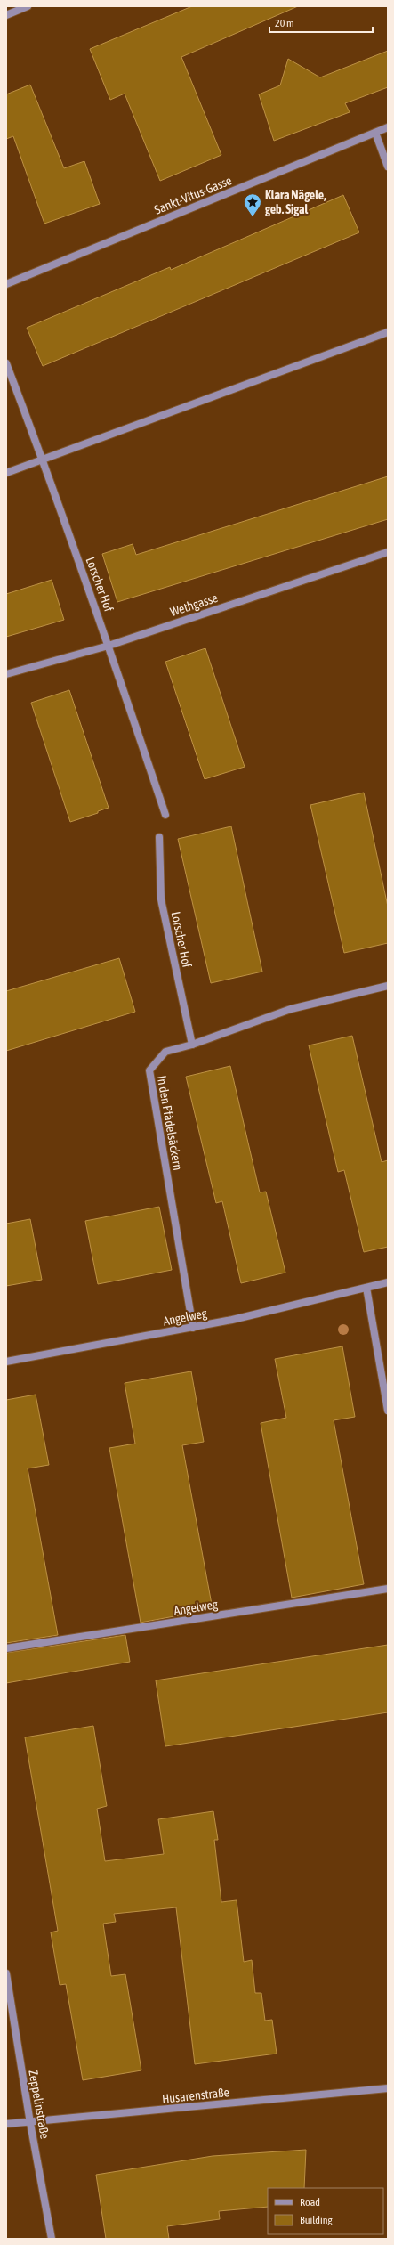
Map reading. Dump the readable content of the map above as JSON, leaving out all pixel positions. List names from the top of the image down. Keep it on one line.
{"streets":{"street":["Sankt-Vitus-Gasse","Lorscher Hof","Wethgasse","In den Pfädelsäckern","Angelweg","Husarenstraße","Zeppelinstraße"]},"crossings":[["Lorscher Hof","Wethgasse"],["Lorscher Hof","In den Pfädelsäckern"],["In den Pfädelsäckern","Angelweg"],["Husarenstraße","Zeppelinstraße"]],"places":{"place":["Klara Nägele, geb. Sigal"]},"legend":["Road","Building"],"scale_bar":"20 m"}
